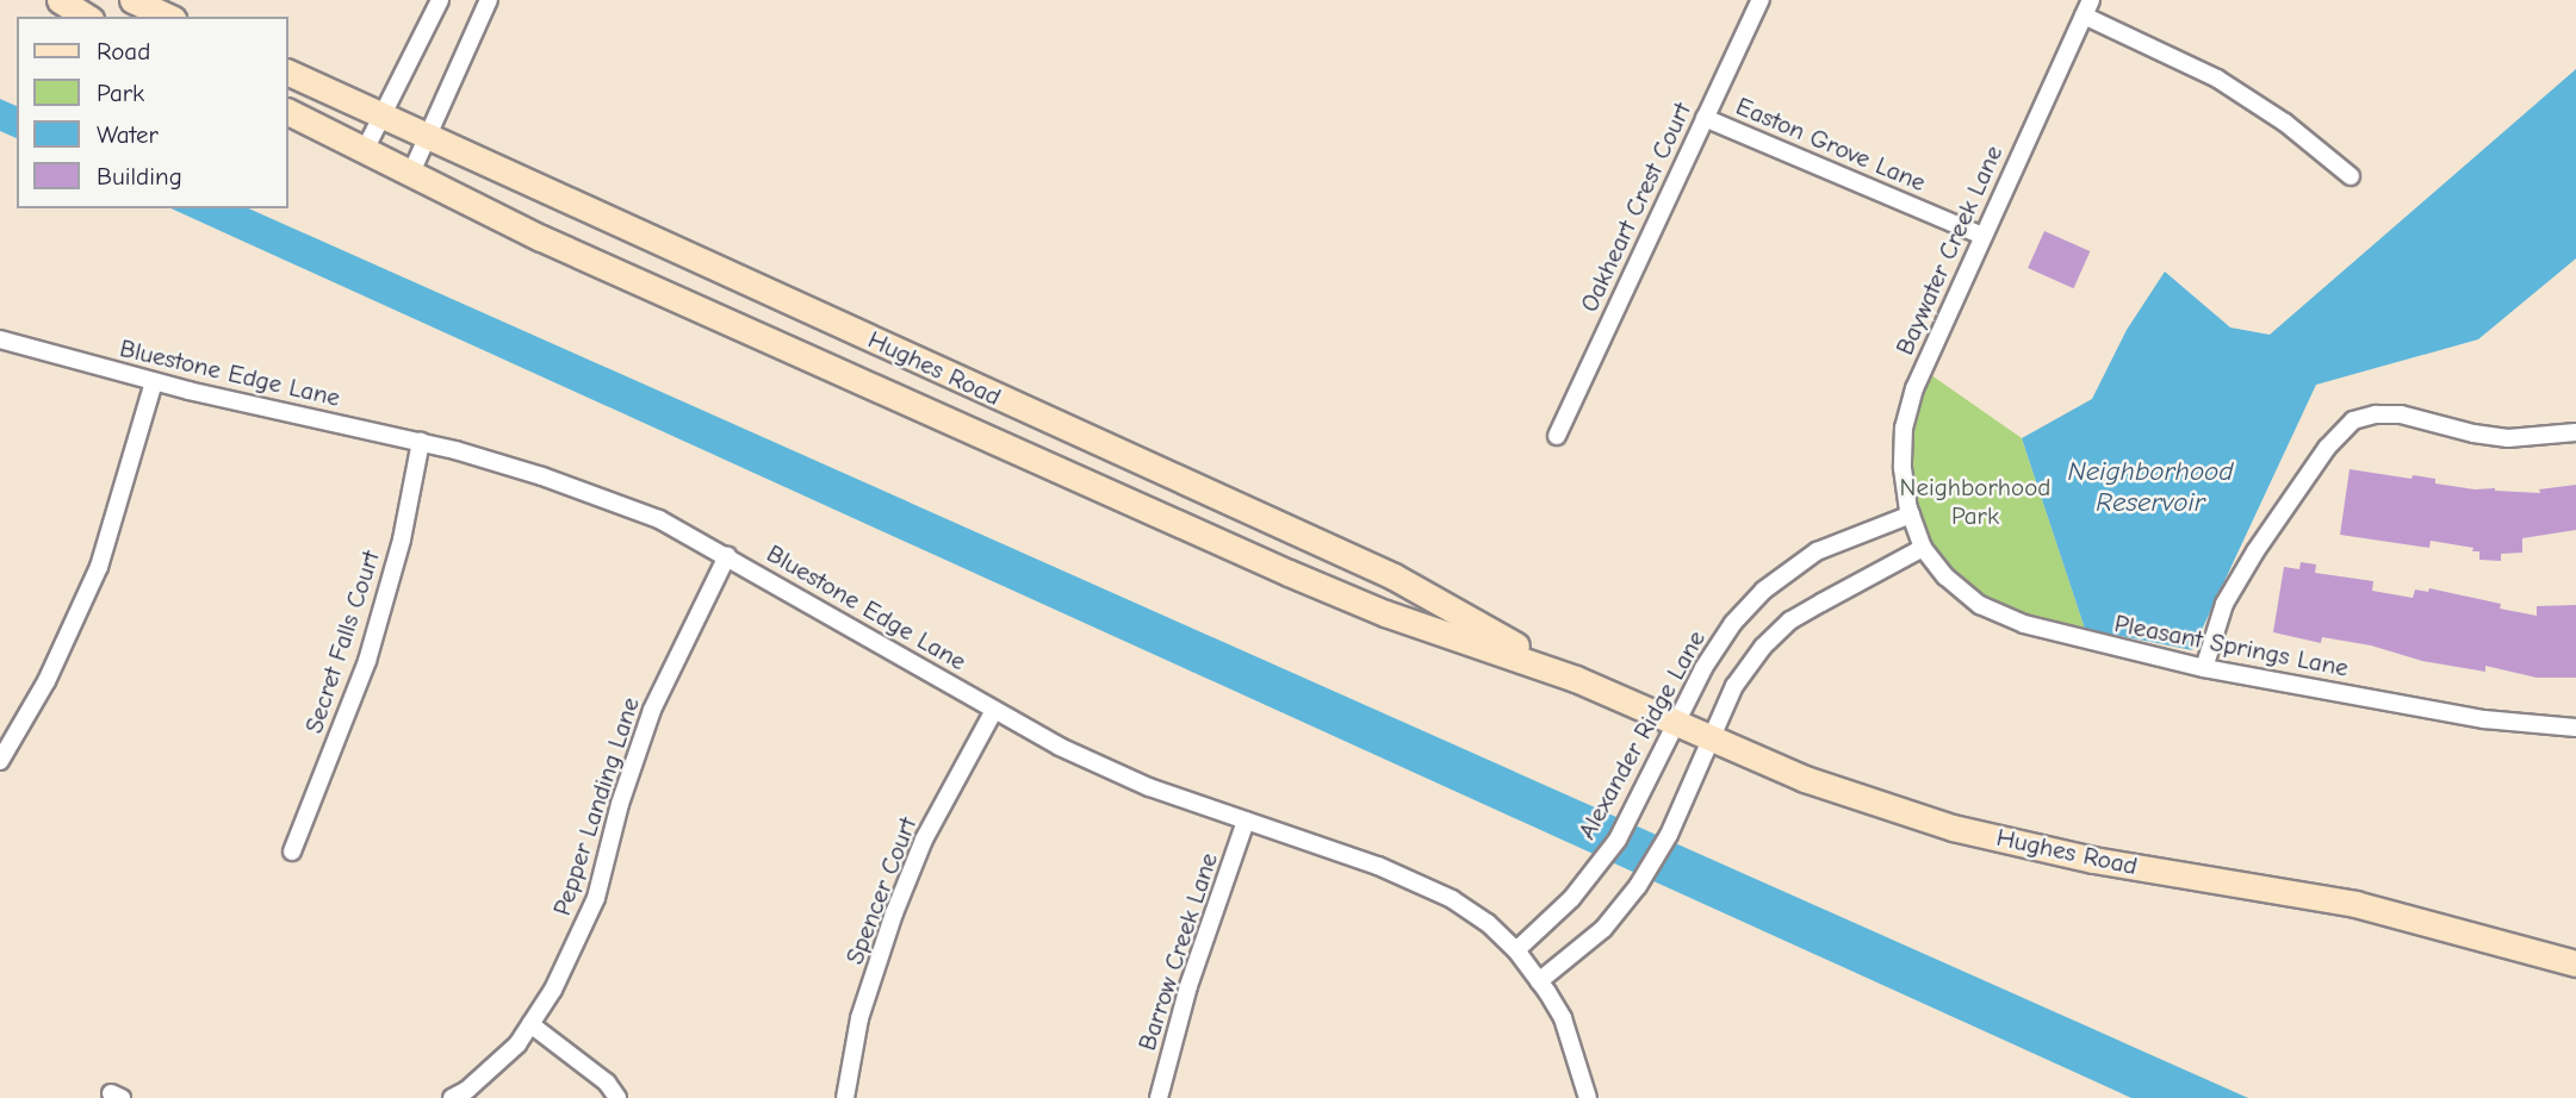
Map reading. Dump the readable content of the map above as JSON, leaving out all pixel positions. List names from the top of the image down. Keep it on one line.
{"streets":{"main road":["Hughes Road"],"street":["Easton Grove Lane","Oakheart Crest Court","Baywater Creek Lane","Bluestone Edge Lane","Secret Falls Court","Pleasant Springs Lane","Alexander Ridge Lane","Pepper Landing Lane","Spencer Court","Barrow Creek Lane"]},"crossings":[["Easton Grove Lane","Oakheart Crest Court"],["Easton Grove Lane","Baywater Creek Lane"],["Baywater Creek Lane","Pleasant Springs Lane"],["Baywater Creek Lane","Alexander Ridge Lane"],["Hughes Road","Alexander Ridge Lane"],["Bluestone Edge Lane","Secret Falls Court"],["Bluestone Edge Lane","Alexander Ridge Lane"],["Bluestone Edge Lane","Pepper Landing Lane"],["Bluestone Edge Lane","Spencer Court"],["Bluestone Edge Lane","Barrow Creek Lane"],["Pleasant Springs Lane","Alexander Ridge Lane"]],"water":["Neighborhood Reservoir"],"parks":["Neighborhood Park"],"legend":["Road","Park","Water","Building"]}
